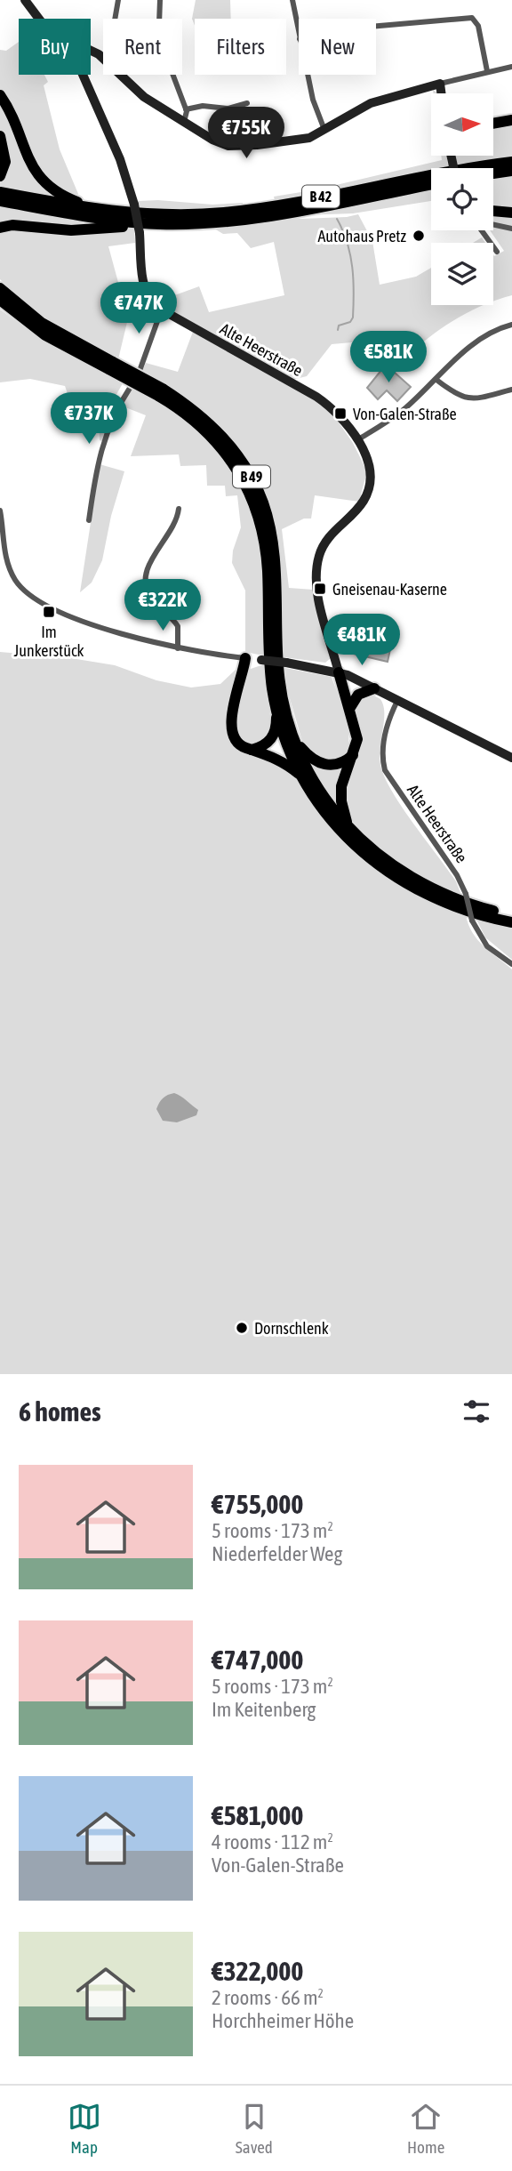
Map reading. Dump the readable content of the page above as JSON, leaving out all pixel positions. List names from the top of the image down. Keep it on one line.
{"streets":{"highway":["B 42","B 49"],"street":["Alte Heerstraße"]},"places":{"other":["Autohaus Pretz","Dornschlenk"],"transit":["Von-Galen-Straße","Gneisenau-Kaserne","Im Junkerstück"]},"north":"right","page":{"chip":["Buy","Rent","Filters","New"],"price":["€755K","€747K","€581K","€737K","€322K","€481K"],"heading":"6 homes","list":[{"name":"€755,000","note":"5 rooms · 173 m² · Niederfelder Weg"},{"name":"€747,000","note":"5 rooms · 173 m² · Im Keitenberg"},{"name":"€581,000","note":"4 rooms · 112 m² · Von-Galen-Straße"},{"name":"€322,000","note":"2 rooms · 66 m² · Horchheimer Höhe"}],"tabs":["Map","Saved","Home"]}}
